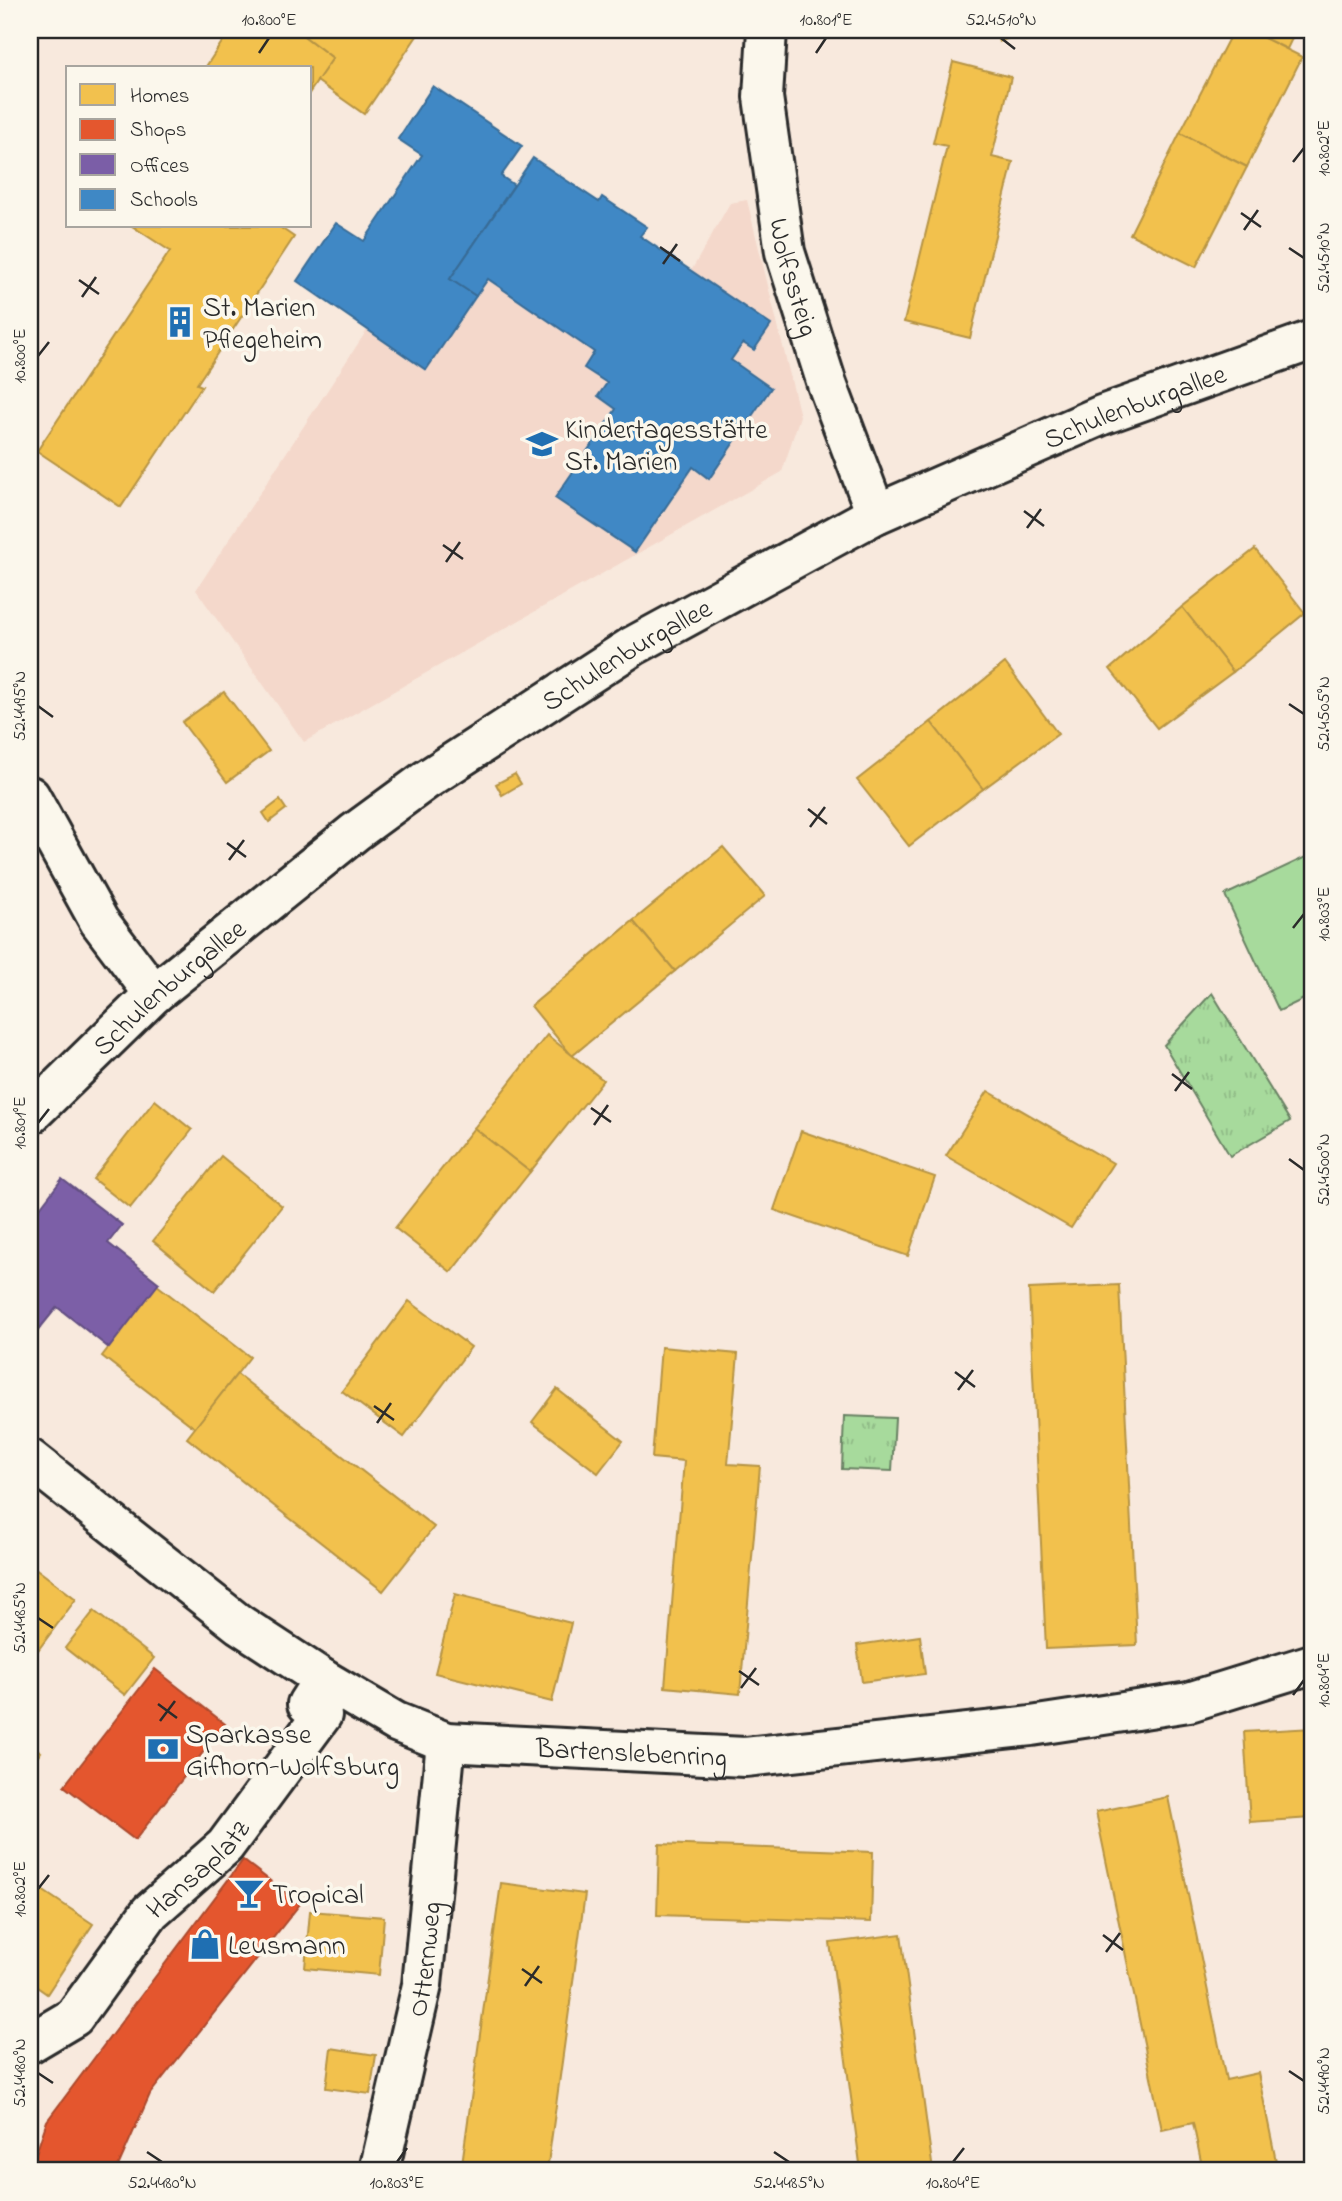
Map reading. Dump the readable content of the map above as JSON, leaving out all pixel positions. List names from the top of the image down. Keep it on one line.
{"streets":{"street":["Wolfssteig","Schulenburgallee","Bartenslebenring","Hansaplatz","Otternweg"]},"crossings":[["Wolfssteig","Schulenburgallee"],["Bartenslebenring","Hansaplatz"],["Bartenslebenring","Otternweg"]],"places":{"building":["St. Marien Pflegeheim"],"school or university":["Kindertagesstätte St. Marien"],"bank":["Sparkasse Gifhorn-Wolfsburg"],"bar":["Tropical"],"shop":["Leusmann"]},"legend":["Homes","Shops","Offices","Schools"],"coordinates":["10.800°E","10.801°E","52.4510°N","10.802°E","52.4495°N","52.4505°N","10.803°E","52.4500°N","52.4485°N","10.804°E","52.4480°N","52.4490°N"]}
